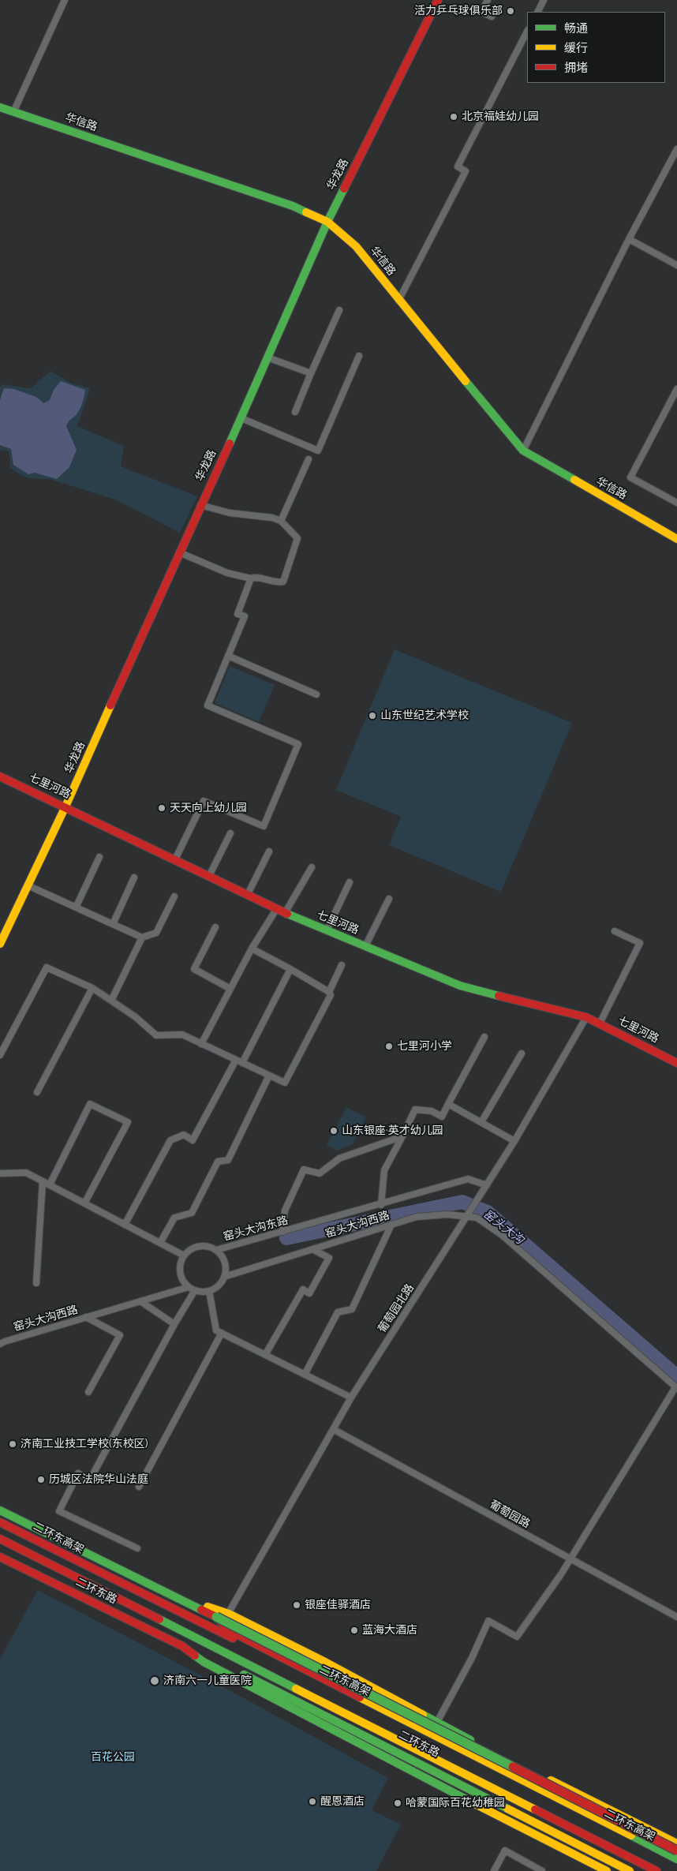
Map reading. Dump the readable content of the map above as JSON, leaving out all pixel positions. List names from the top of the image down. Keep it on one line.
{"streets":{"main road":["华信路","华龙路","七里河路","二环东高架","二环东路"],"street":["窑头大沟西路","窑头大沟东路","葡萄园北路","葡萄园路"]},"crossings":[["华信路","华龙路"],["华龙路","七里河路"],["七里河路","葡萄园北路"],["窑头大沟西路","窑头大沟东路"],["窑头大沟西路","葡萄园北路"],["窑头大沟东路","葡萄园北路"],["葡萄园北路","葡萄园路"],["葡萄园北路","二环东路"]],"water":["窑头大沟"],"parks":["百花公园"],"places":["活力乒乓球俱乐部","北京福娃幼儿园","山东世纪艺术学校","天天向上幼儿园","七里河小学","山东银座·英才幼儿园","济南工业技工学校(东校区)","历城区法院华山法庭","银座佳驿酒店","蓝海大酒店","济南六一儿童医院","醒恩酒店","哈蒙国际百花幼稚园"],"legend":["畅通","缓行","拥堵"]}
